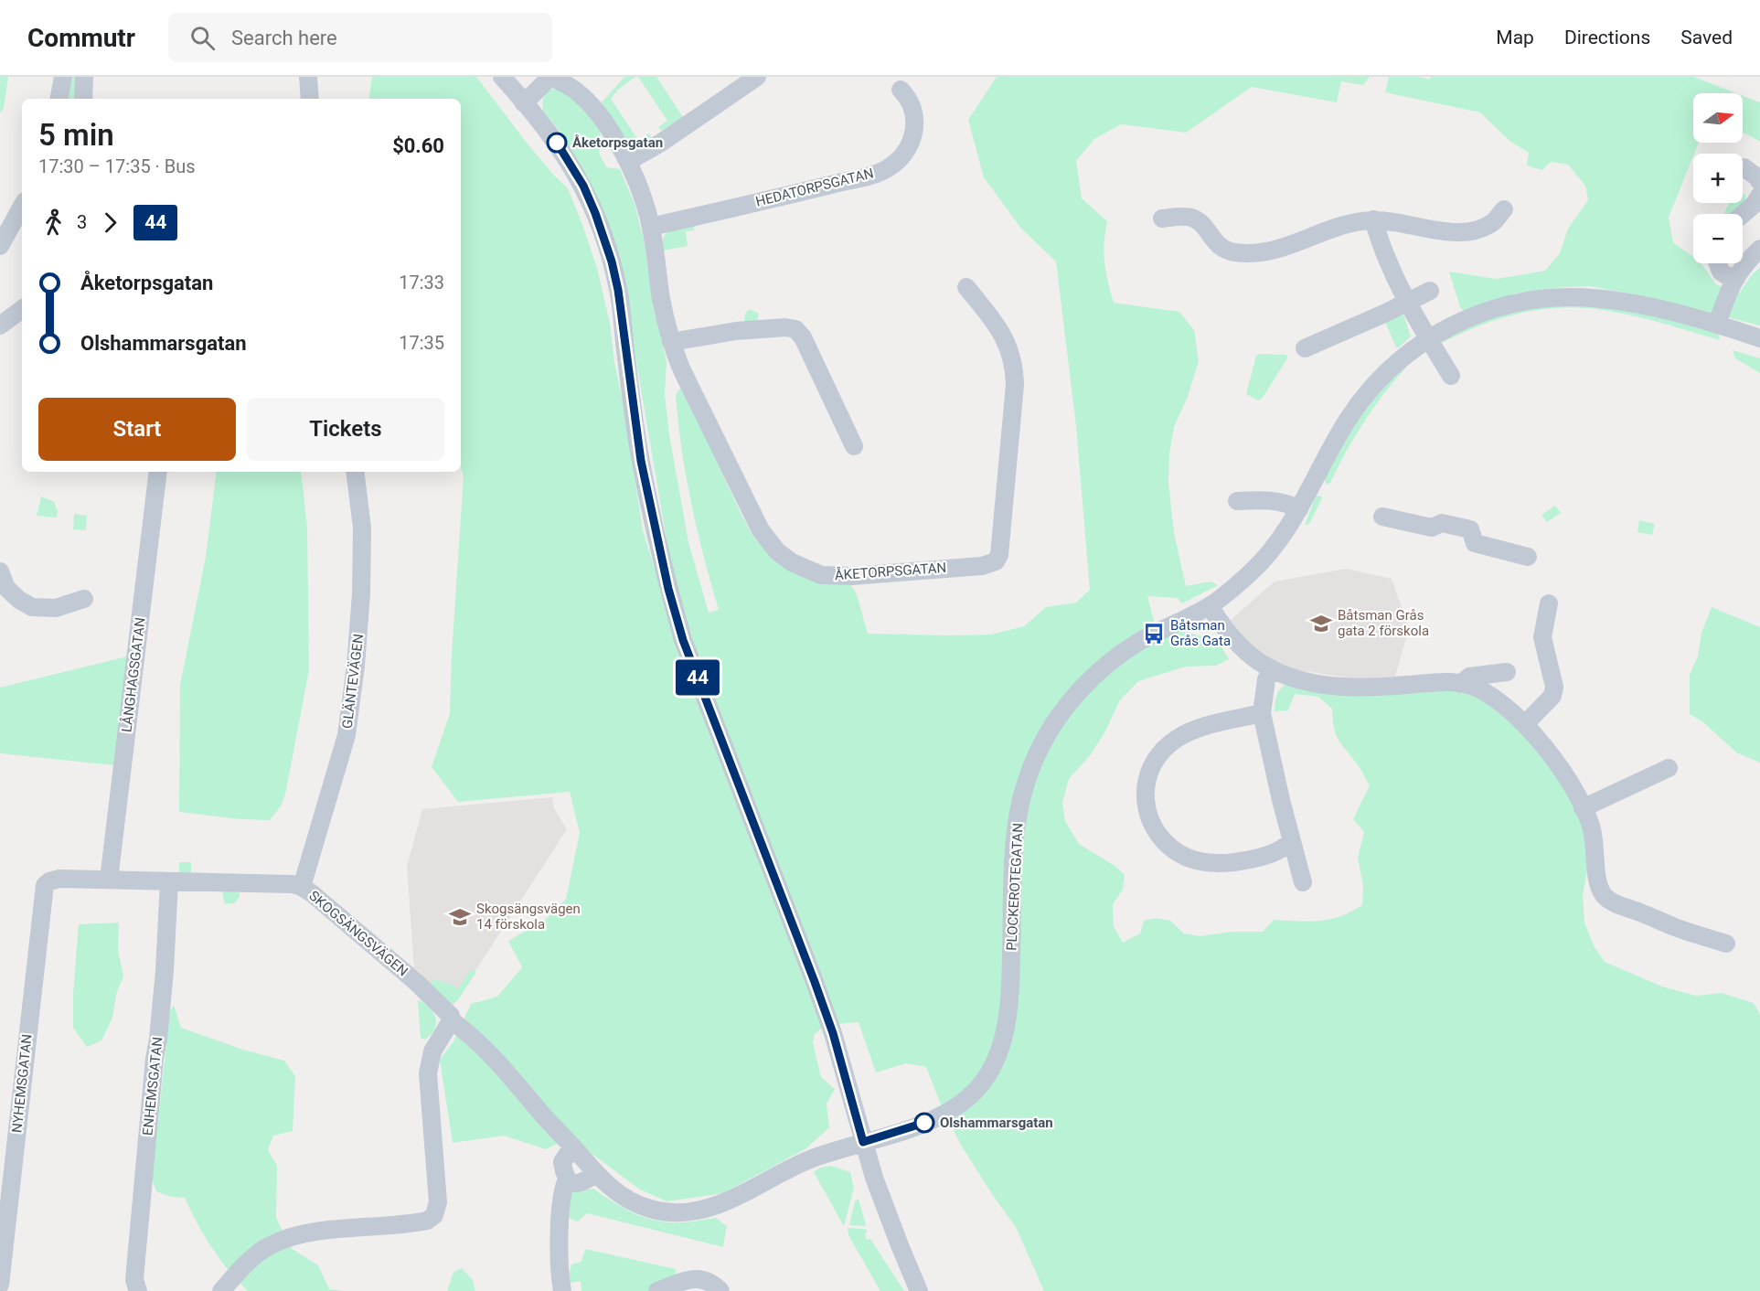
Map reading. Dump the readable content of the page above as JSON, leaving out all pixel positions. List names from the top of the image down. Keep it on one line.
{"streets":{"street":["HEDATORPSGATAN","ÅKETORPSGATAN","LÅNGHAGSGATAN","GLÄNTEVÄGEN","PLOCKEROTEGATAN","SKOGSÄNGSVÄGEN","NYHEMSGATAN","ENHEMSGATAN"]},"crossings":[["HEDATORPSGATAN","ÅKETORPSGATAN"],["LÅNGHAGSGATAN","SKOGSÄNGSVÄGEN"],["GLÄNTEVÄGEN","SKOGSÄNGSVÄGEN"],["SKOGSÄNGSVÄGEN","NYHEMSGATAN"],["SKOGSÄNGSVÄGEN","ENHEMSGATAN"]],"places":{"other":["Åketorpsgatan","Olshammarsgatan"],"school or university":["Båtsman Grås gata 2 förskola","Skogsängsvägen 14 förskola"],"bus stop":["Båtsman Grås Gata"]},"lines":["bus line 44"],"north":"right","page":{"header":"Commutr","search":"Search here","nav":["Map","Directions","Saved"],"on_map":"44","map_buttons":["+","−"],"heading":["5 min","17:30 – 17:35 · Bus","$0.60"],"legs":["3","44"],"list":[{"name":"Åketorpsgatan","value":"17:33"},{"name":"Olshammarsgatan","value":"17:35"}],"buttons":["Start","Tickets"]}}
